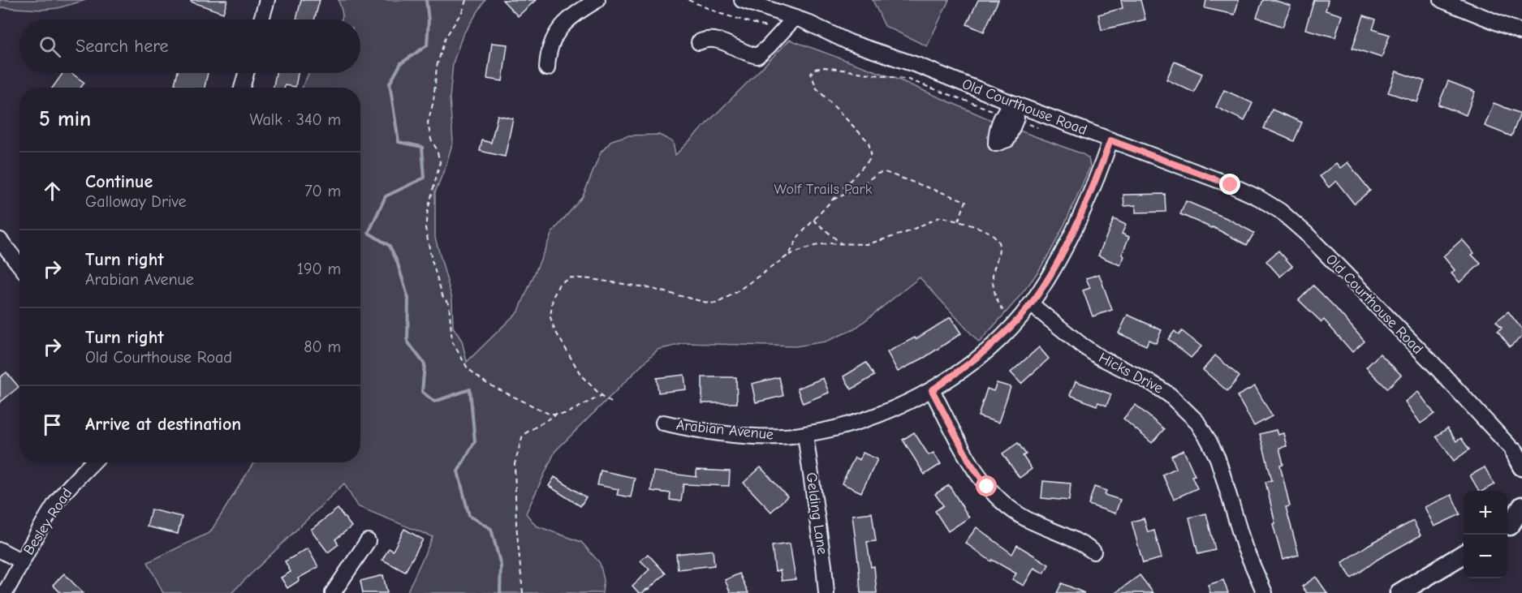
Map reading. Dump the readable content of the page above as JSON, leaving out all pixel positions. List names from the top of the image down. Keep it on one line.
{"streets":{"street":["Old Courthouse Road","Hicks Drive","Arabian Avenue","Gelding Lane","Besley Road"]},"crossings":[["Old Courthouse Road","Arabian Avenue"],["Hicks Drive","Arabian Avenue"],["Arabian Avenue","Gelding Lane"]],"parks":["Wolf Trails Park"],"page":{"search":"Search here","heading":["5 min","Walk · 340 m"],"list":[["Continue","Galloway Drive","70 m"],["Turn right","Arabian Avenue","190 m"],["Turn right","Old Courthouse Road","80 m"],"Arrive at destination"],"map_buttons":["+","−"]}}
